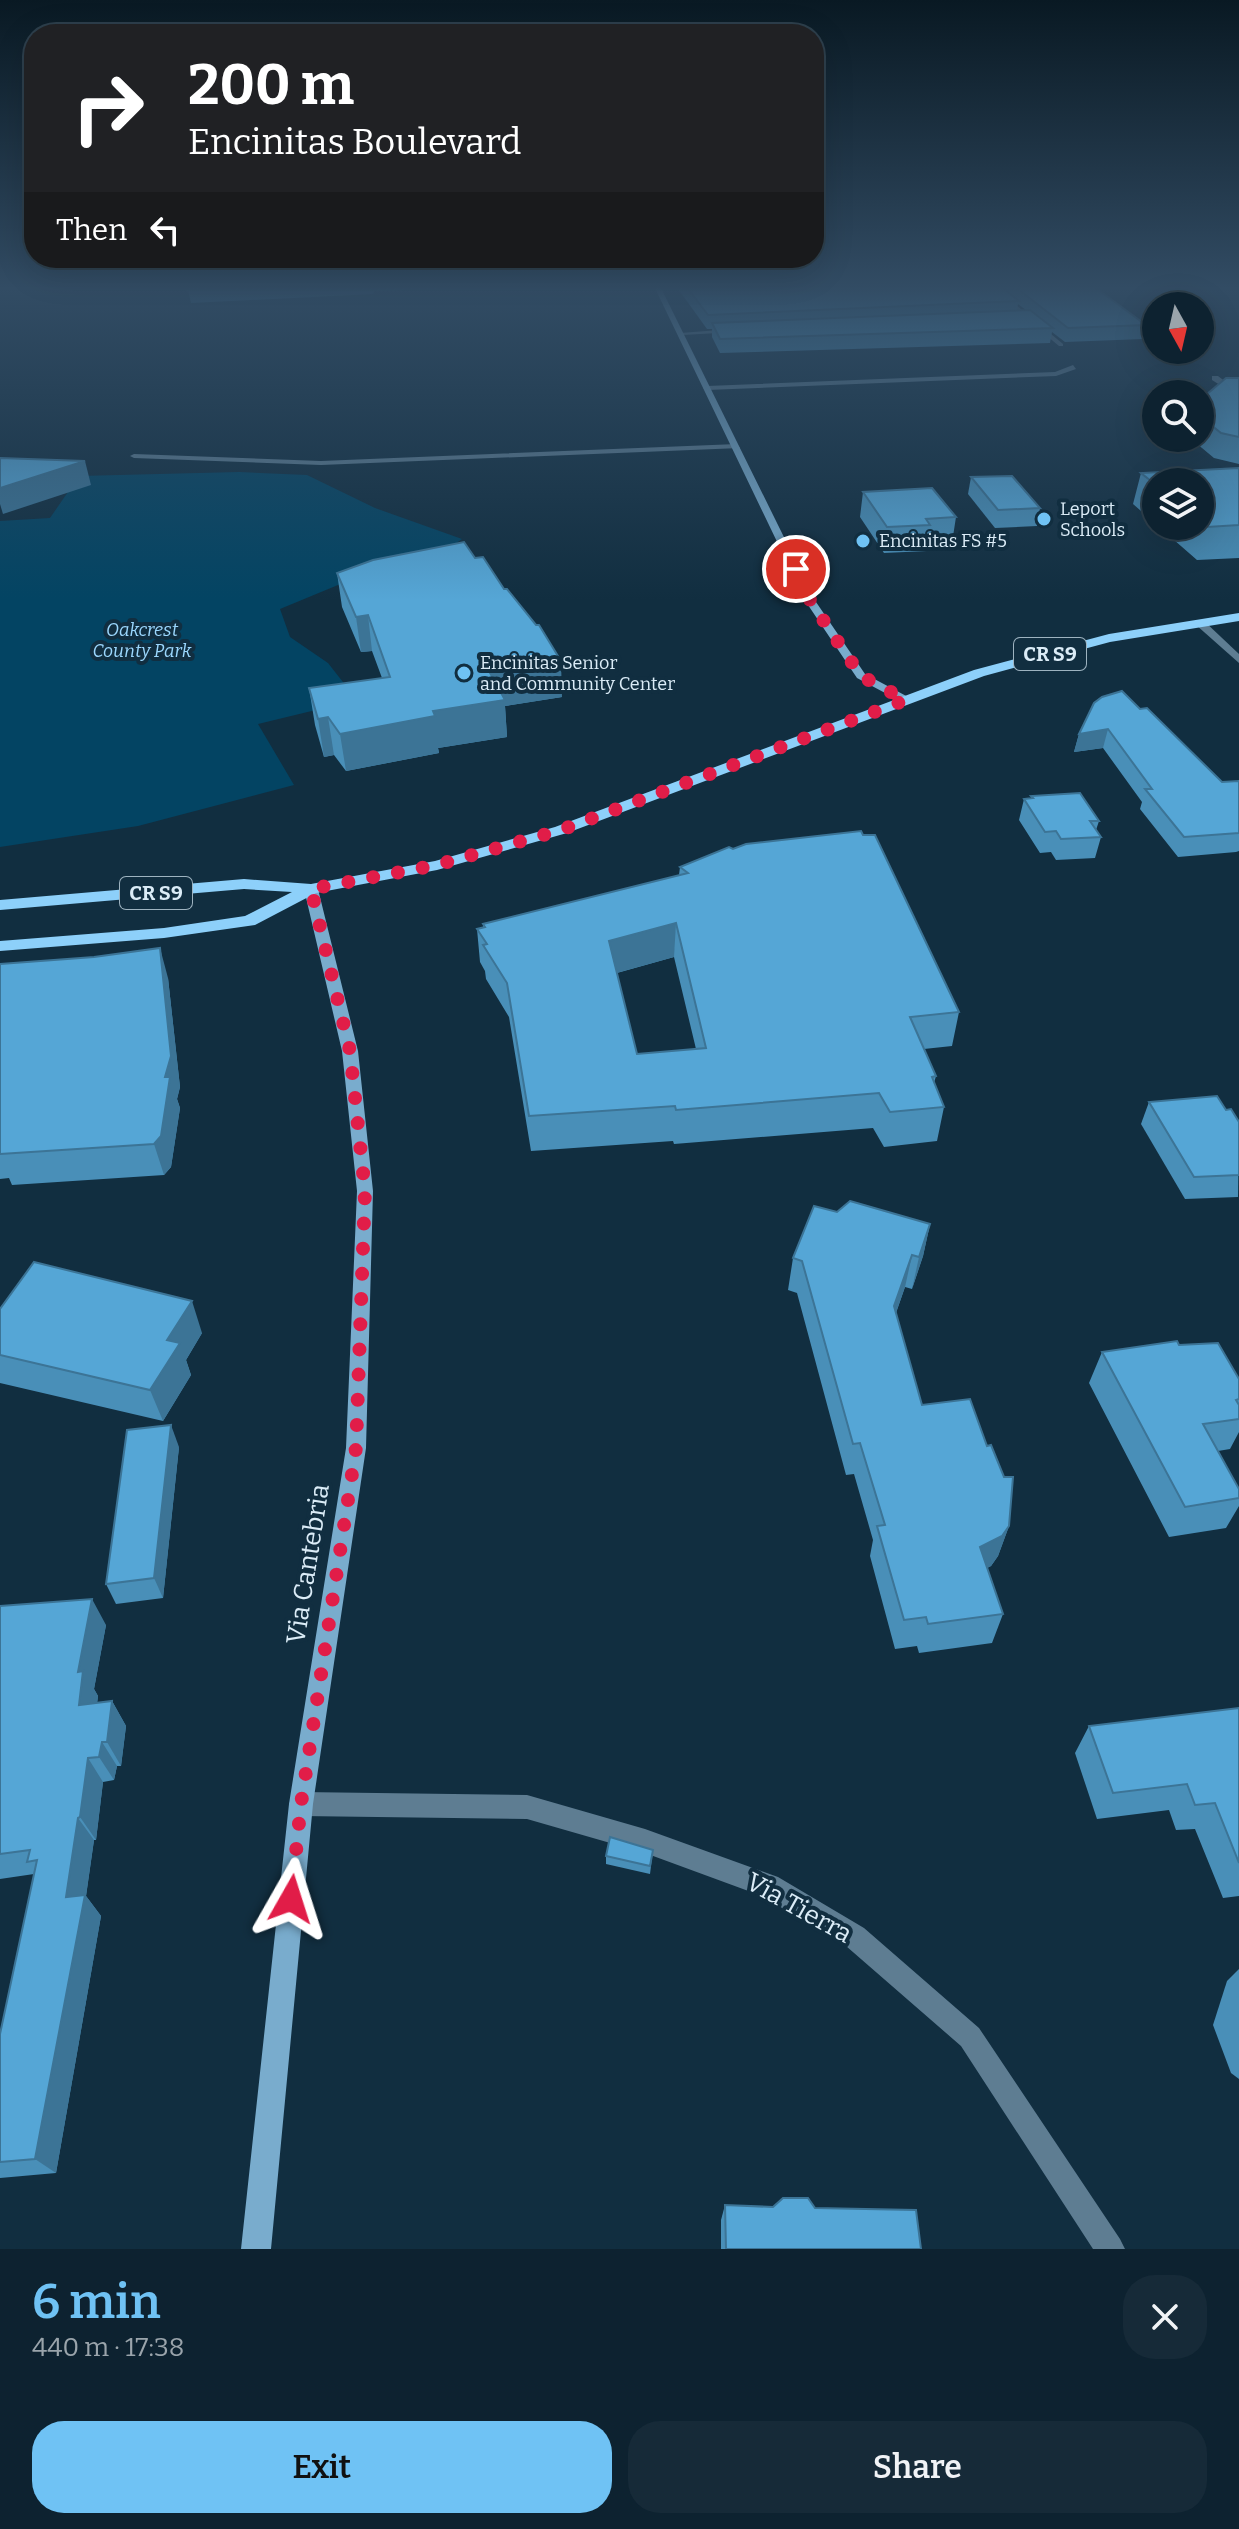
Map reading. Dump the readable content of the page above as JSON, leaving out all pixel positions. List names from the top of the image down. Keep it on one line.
{"streets":{"main road":["CR S9"],"street":["Via Cantebria","Via Tierra"]},"crossings":[["CR S9","Via Cantebria"],["Via Cantebria","Via Tierra"]],"parks":["Oakcrest County Park"],"places":["Leport Schools","Encinitas FS #5","Encinitas Senior and Community Center"],"north":"bottom","page":{"turn":["200 m","Encinitas Boulevard"],"then":"Then","heading":["6 min","440 m · 17:38"],"buttons":["Exit","Share"]}}
